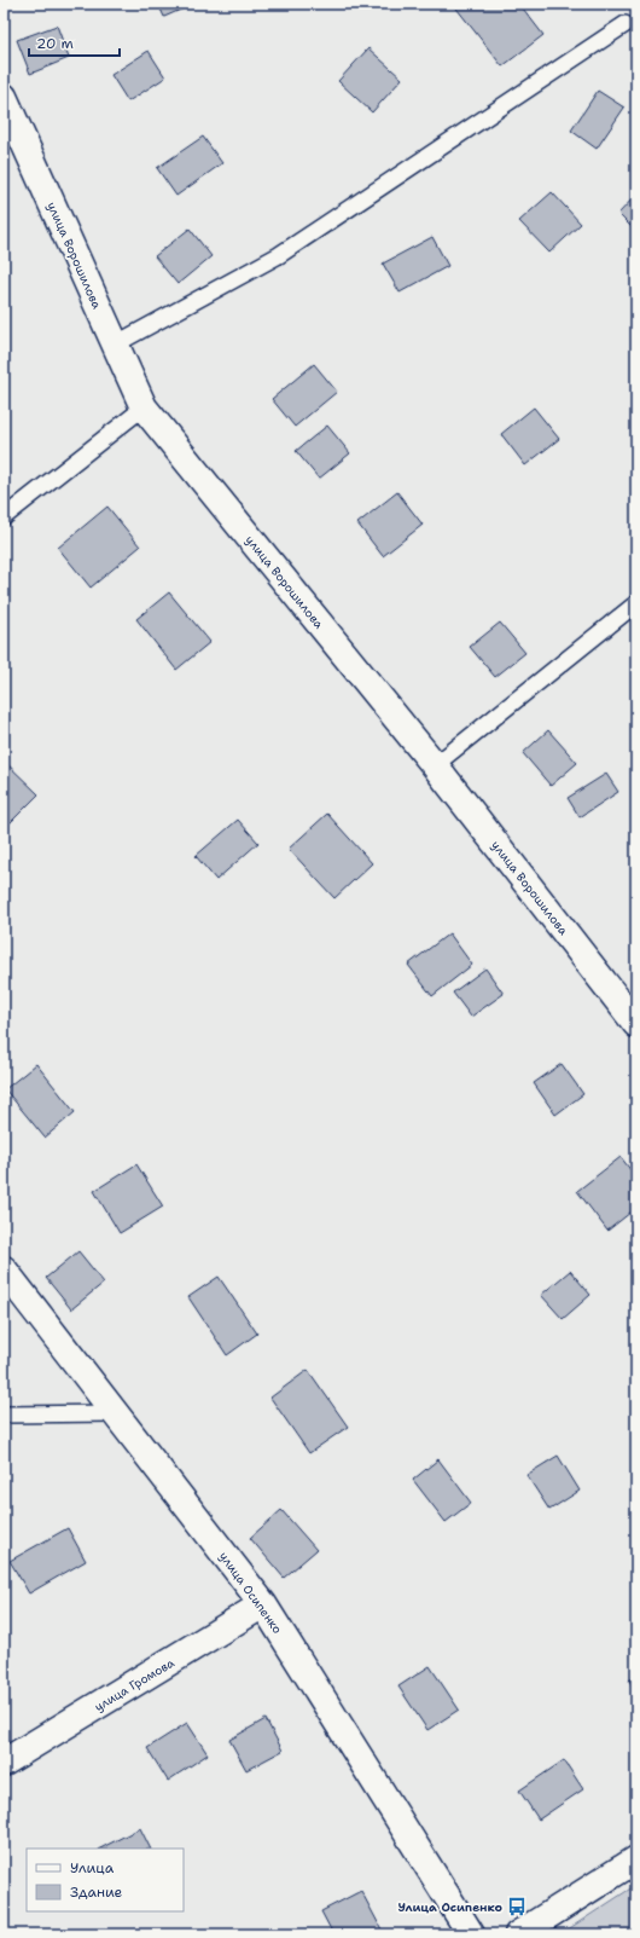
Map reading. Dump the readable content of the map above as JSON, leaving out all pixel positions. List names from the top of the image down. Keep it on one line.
{"streets":{"street":["улица Ворошилова","улица Осипенко","улица Громова"]},"crossings":[["улица Осипенко","улица Громова"]],"places":{"bus stop":["Улица Осипенко"]},"legend":["Улица","Здание"],"scale_bar":"20 m"}
